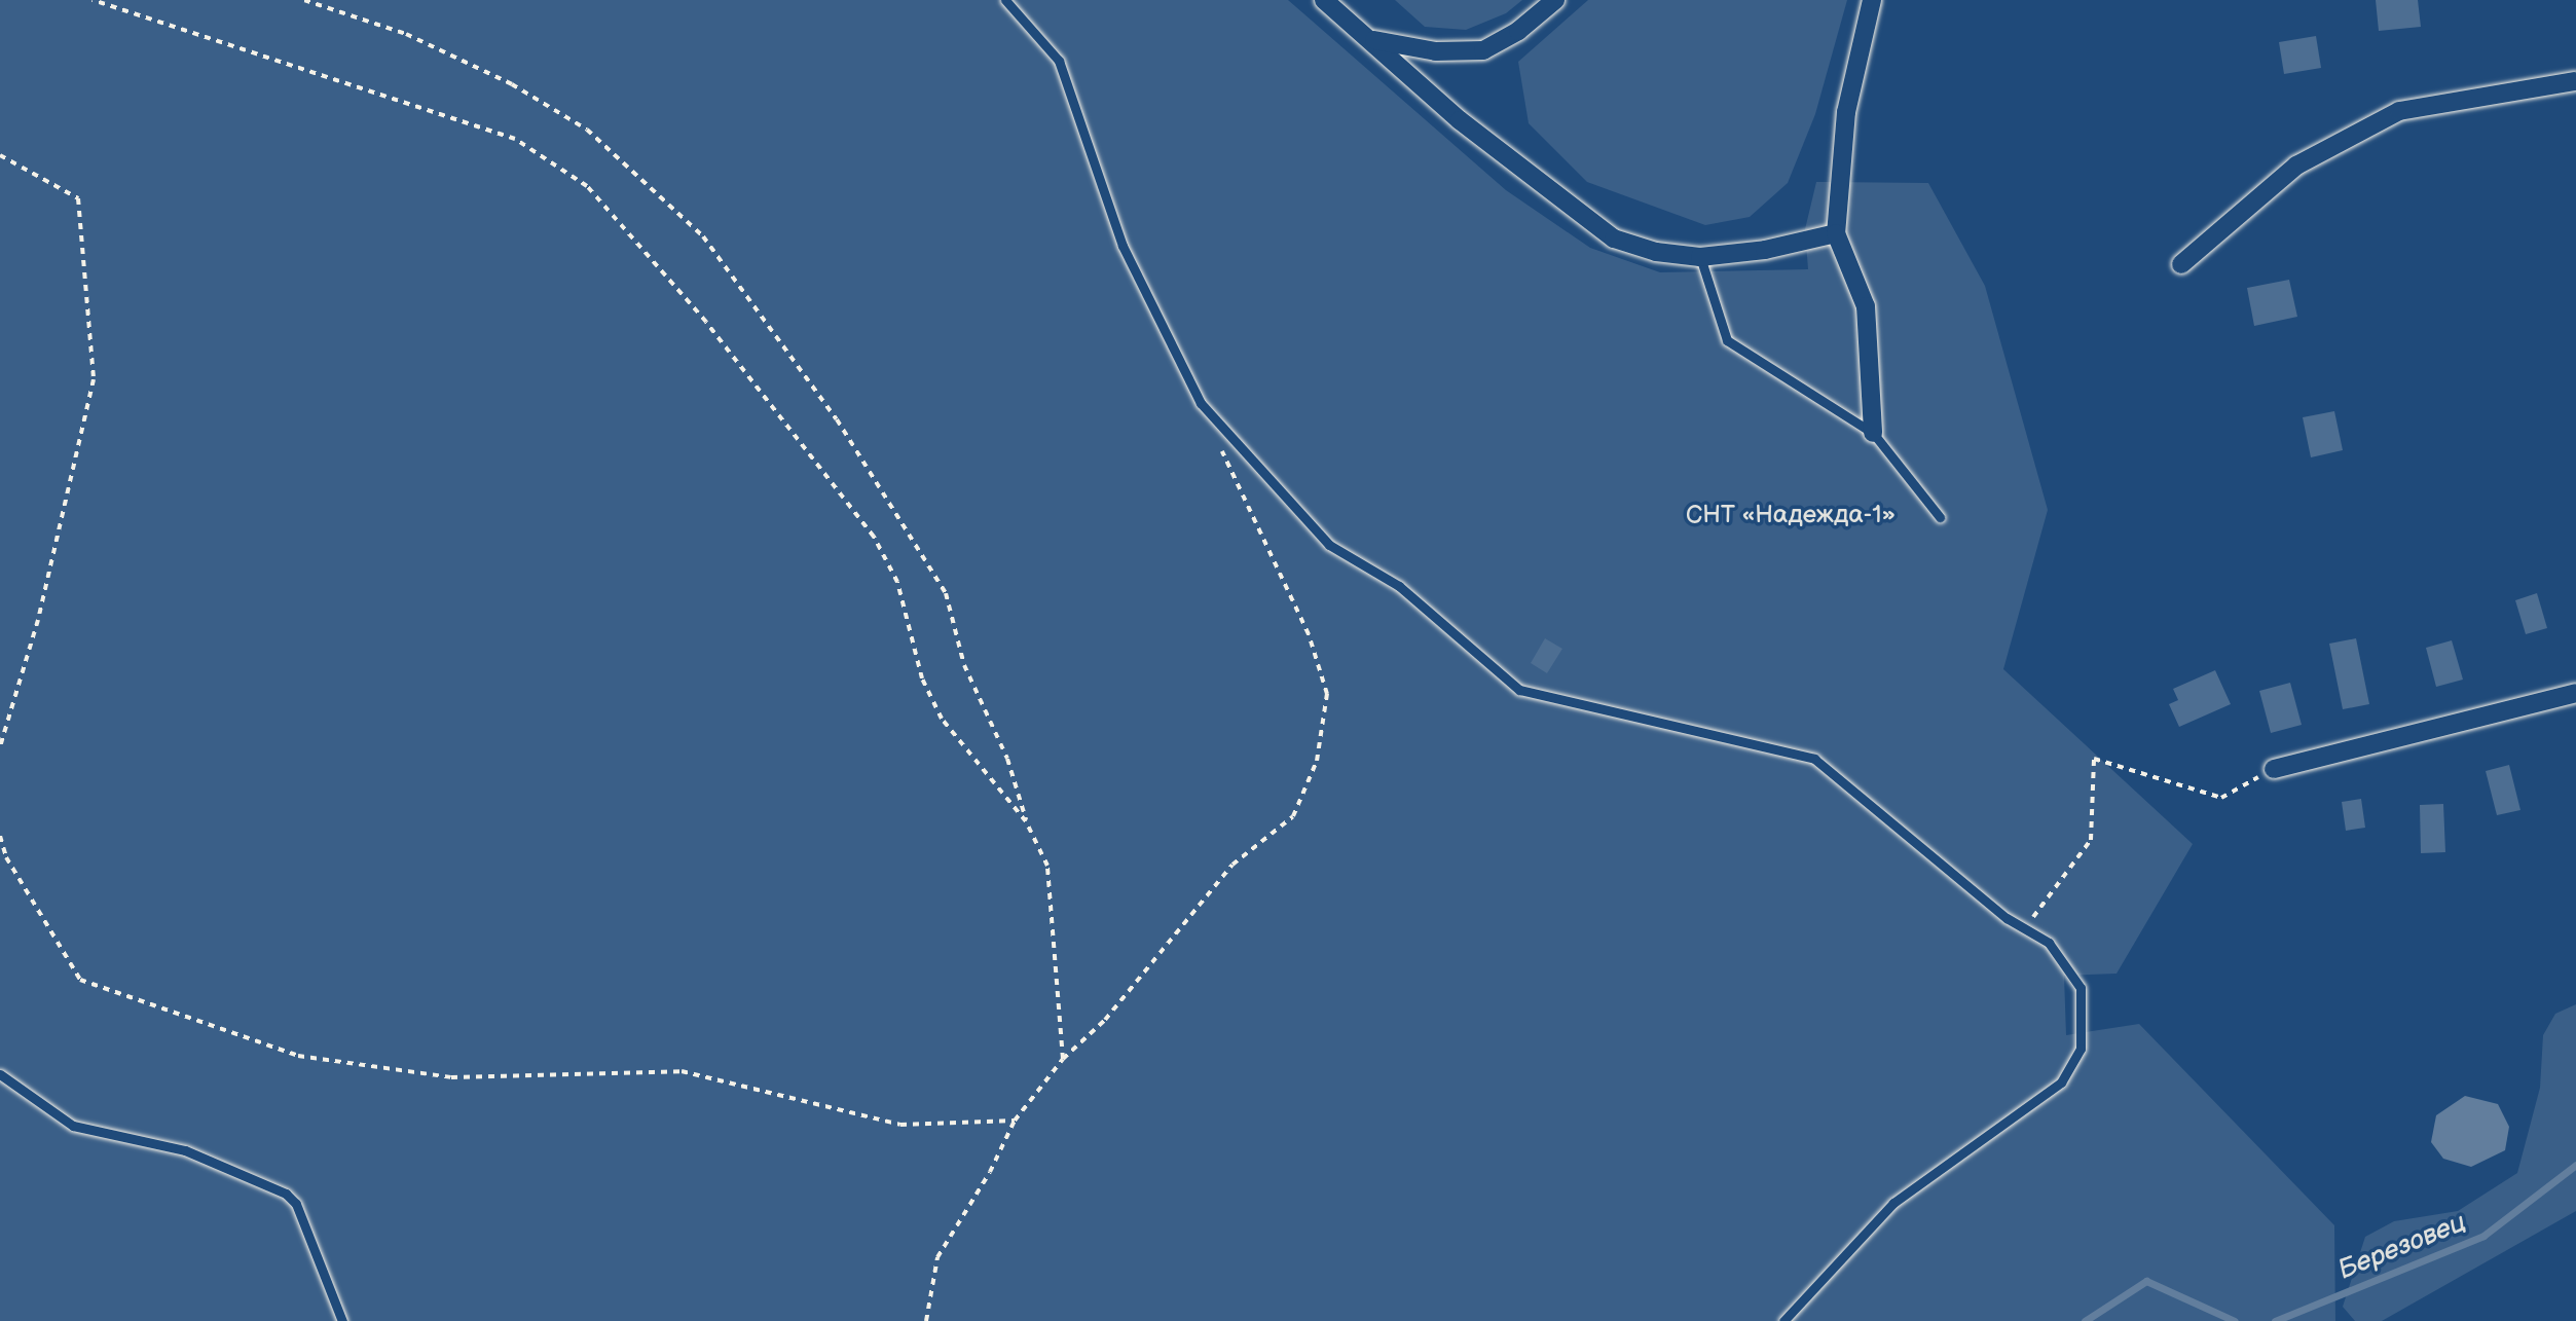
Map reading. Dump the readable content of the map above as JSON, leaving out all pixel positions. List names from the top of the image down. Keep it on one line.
{"water":["Березовец"],"parks":["СНТ «Надежда-1»"]}
